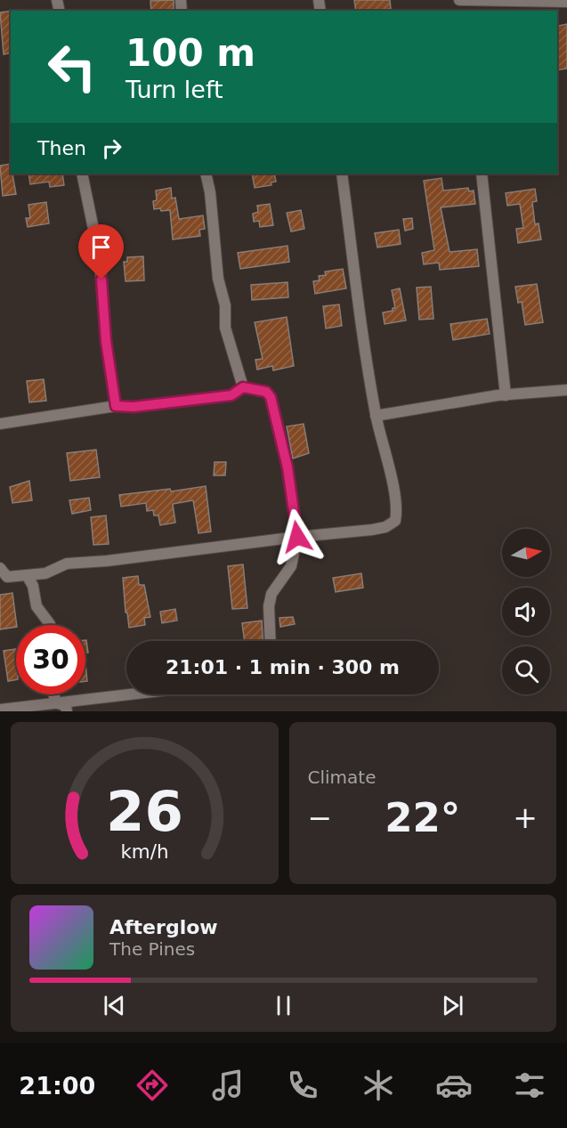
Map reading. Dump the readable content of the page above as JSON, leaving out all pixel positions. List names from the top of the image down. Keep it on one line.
{"north":"right","page":{"turn":["100 m","Turn left"],"then":"Then","limit":"30","trip":"21:01 · 1 min · 300 m","tile":"Climate","heat":["−","22°","+"],"song":["Afterglow","The Pines"],"tabs":"21:00","gauge":["26","km/h"]}}
